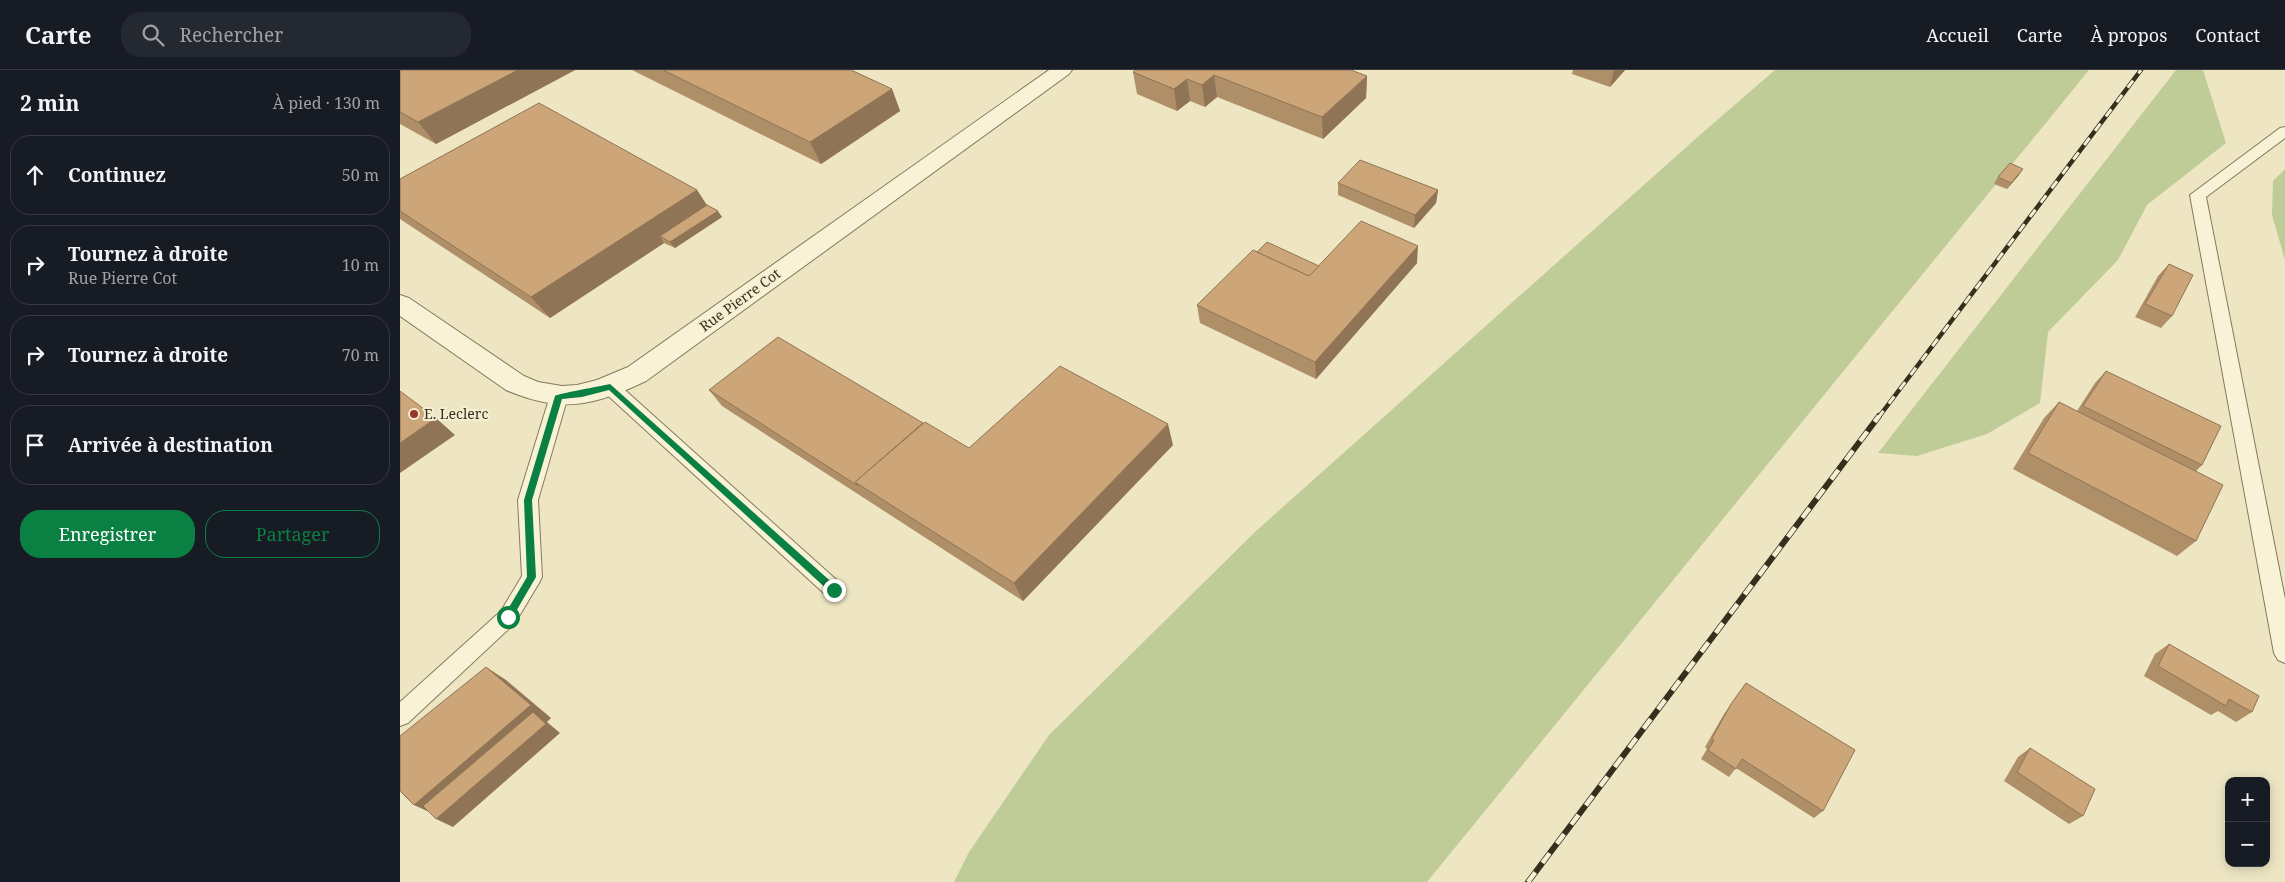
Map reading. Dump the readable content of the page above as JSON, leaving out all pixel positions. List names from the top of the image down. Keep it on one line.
{"streets":{"street":["Rue Pierre Cot"]},"places":["E. Leclerc"],"page":{"header":"Carte","search":"Rechercher","nav":["Accueil","Carte","À propos","Contact"],"heading":["2 min","À pied · 130 m"],"list":[["Continuez","50 m"],["Tournez à droite","Rue Pierre Cot","10 m"],["Tournez à droite","70 m"],"Arrivée à destination"],"buttons":["Enregistrer","Partager"],"map_buttons":["+","−"]}}
